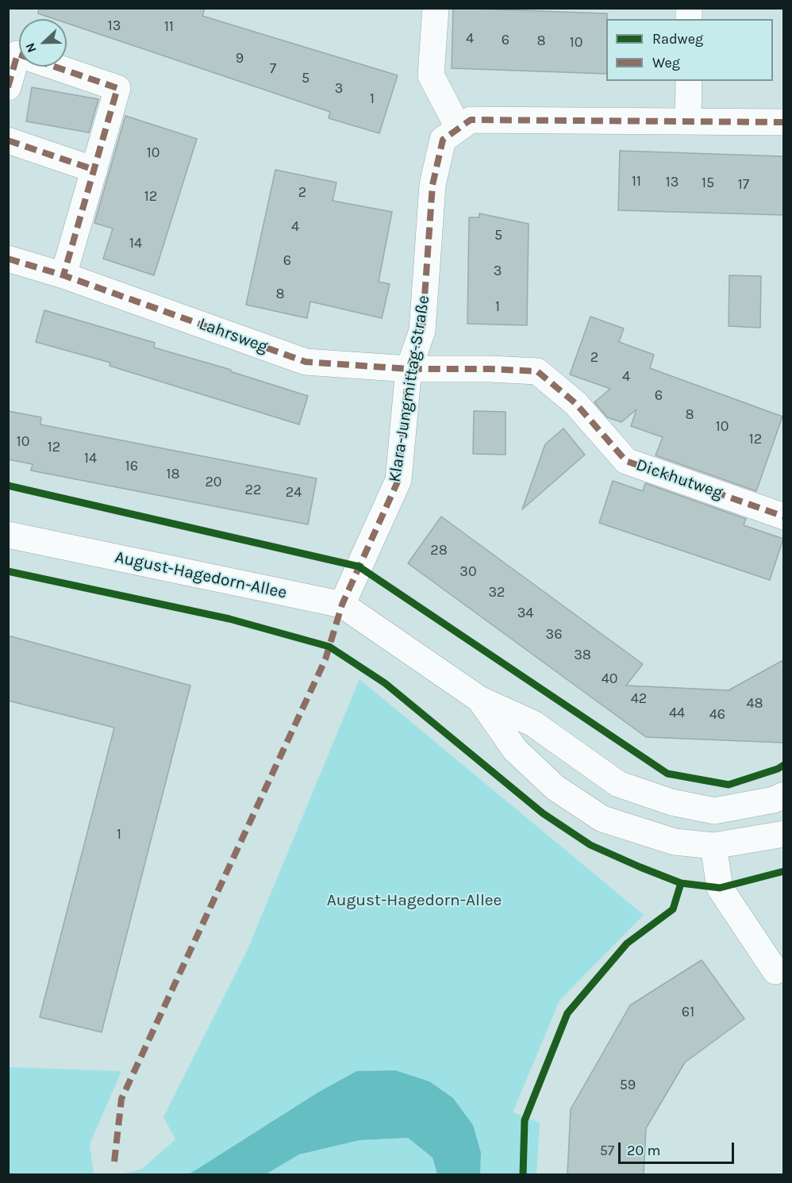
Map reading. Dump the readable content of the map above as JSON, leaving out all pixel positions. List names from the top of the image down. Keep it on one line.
{"streets":{"street":["Lahrsweg","Klara-Jungmittag-Straße","Dickhutweg","August-Hagedorn-Allee"]},"crossings":[["Lahrsweg","Klara-Jungmittag-Straße"],["Lahrsweg","Dickhutweg"],["Klara-Jungmittag-Straße","Dickhutweg"],["Klara-Jungmittag-Straße","August-Hagedorn-Allee"]],"parks":["August-Hagedorn-Allee"],"house_numbers":["13","11","4","6","8","10","9","7","5","3","1","10","11","13","15","17","2","12","4","5","14","6","3","8","1","2","4","6","8","10","12","10","12","14","16","18","20","22","24","28","30","32","34","36","38","40","42","48","44","46","1","61","59","57"],"legend":["Radweg","Weg"],"scale_bar":"20 m","north":"left"}
